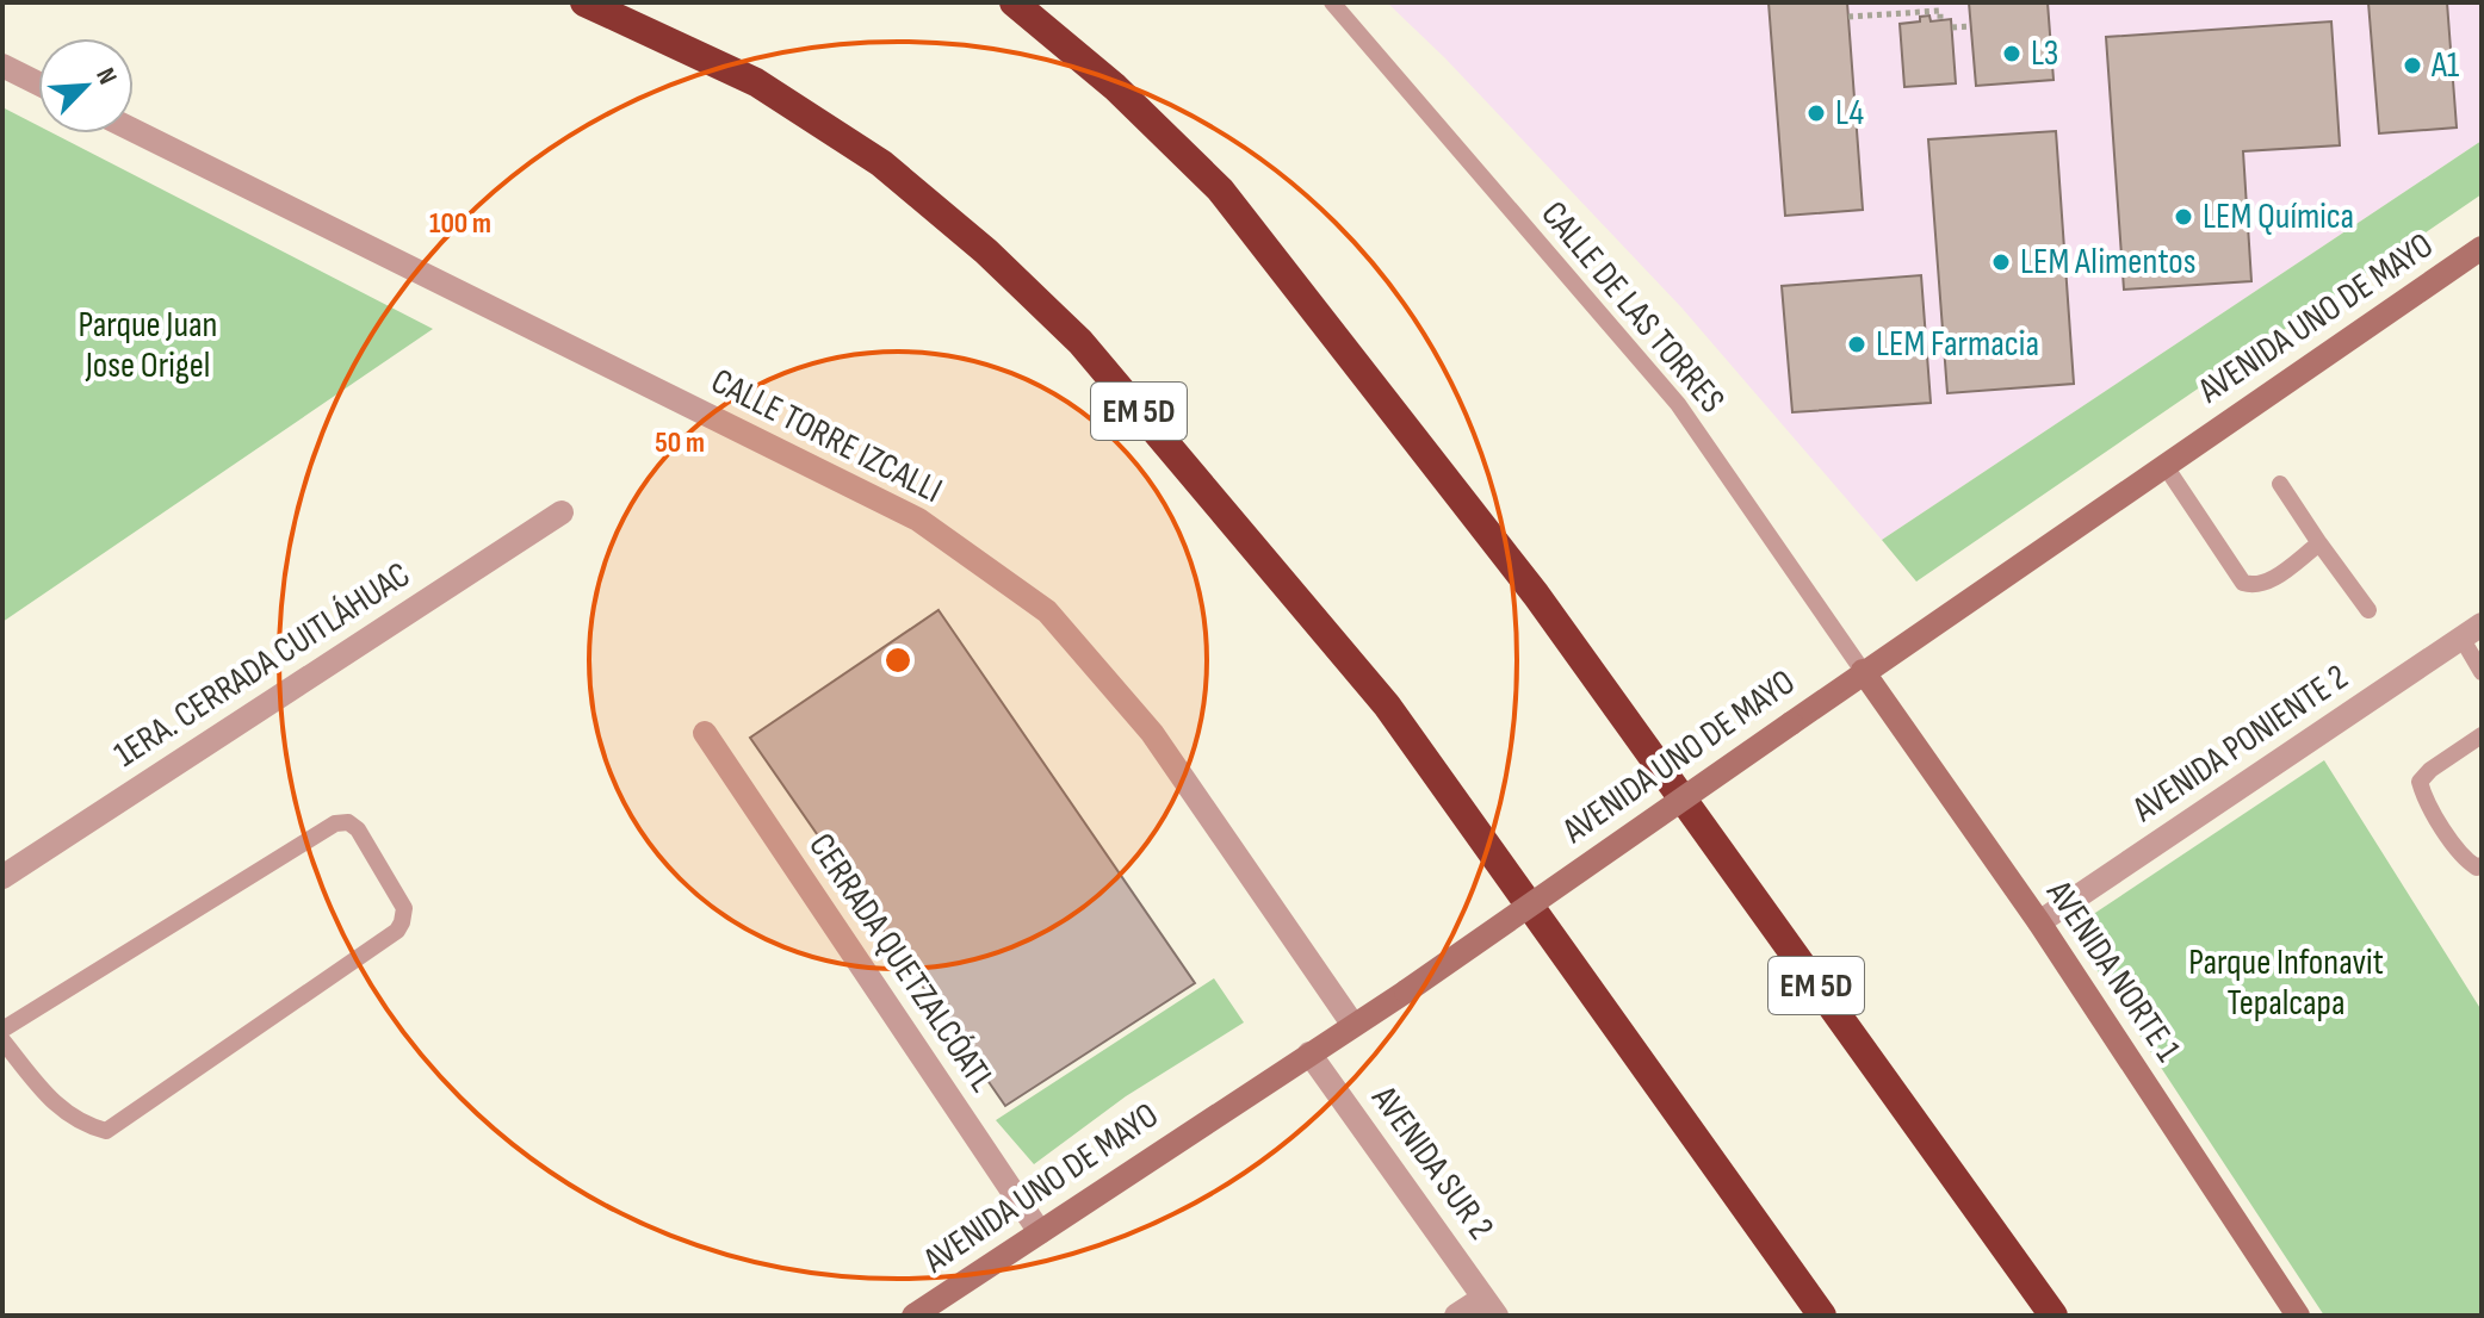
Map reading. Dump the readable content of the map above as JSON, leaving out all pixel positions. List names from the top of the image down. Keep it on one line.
{"streets":{"highway":["EM 5D"],"main road":["AVENIDA UNO DE MAYO","AVENIDA NORTE 1"],"street":["CALLE TORRE IZCALLI","1ERA. CERRADA CUITLÁHUAC","AVENIDA PONIENTE 2","CERRADA QUETZALCÓATL","AVENIDA SUR 2"],"lane":["CALLE DE LAS TORRES"]},"crossings":[["CALLE DE LAS TORRES","AVENIDA UNO DE MAYO"],["CALLE DE LAS TORRES","AVENIDA NORTE 1"],["AVENIDA UNO DE MAYO","CALLE TORRE IZCALLI"],["AVENIDA UNO DE MAYO","CERRADA QUETZALCÓATL"],["AVENIDA UNO DE MAYO","AVENIDA NORTE 1"],["AVENIDA UNO DE MAYO","AVENIDA SUR 2"],["AVENIDA PONIENTE 2","AVENIDA NORTE 1"]],"parks":["Parque Juan Jose Origel","Parque Infonavit Tepalcapa"],"places":["L3","A1","L4","LEM Química","LEM Alimentos","LEM Farmacia"],"north":"top right","rings":["100 m","50 m"]}
